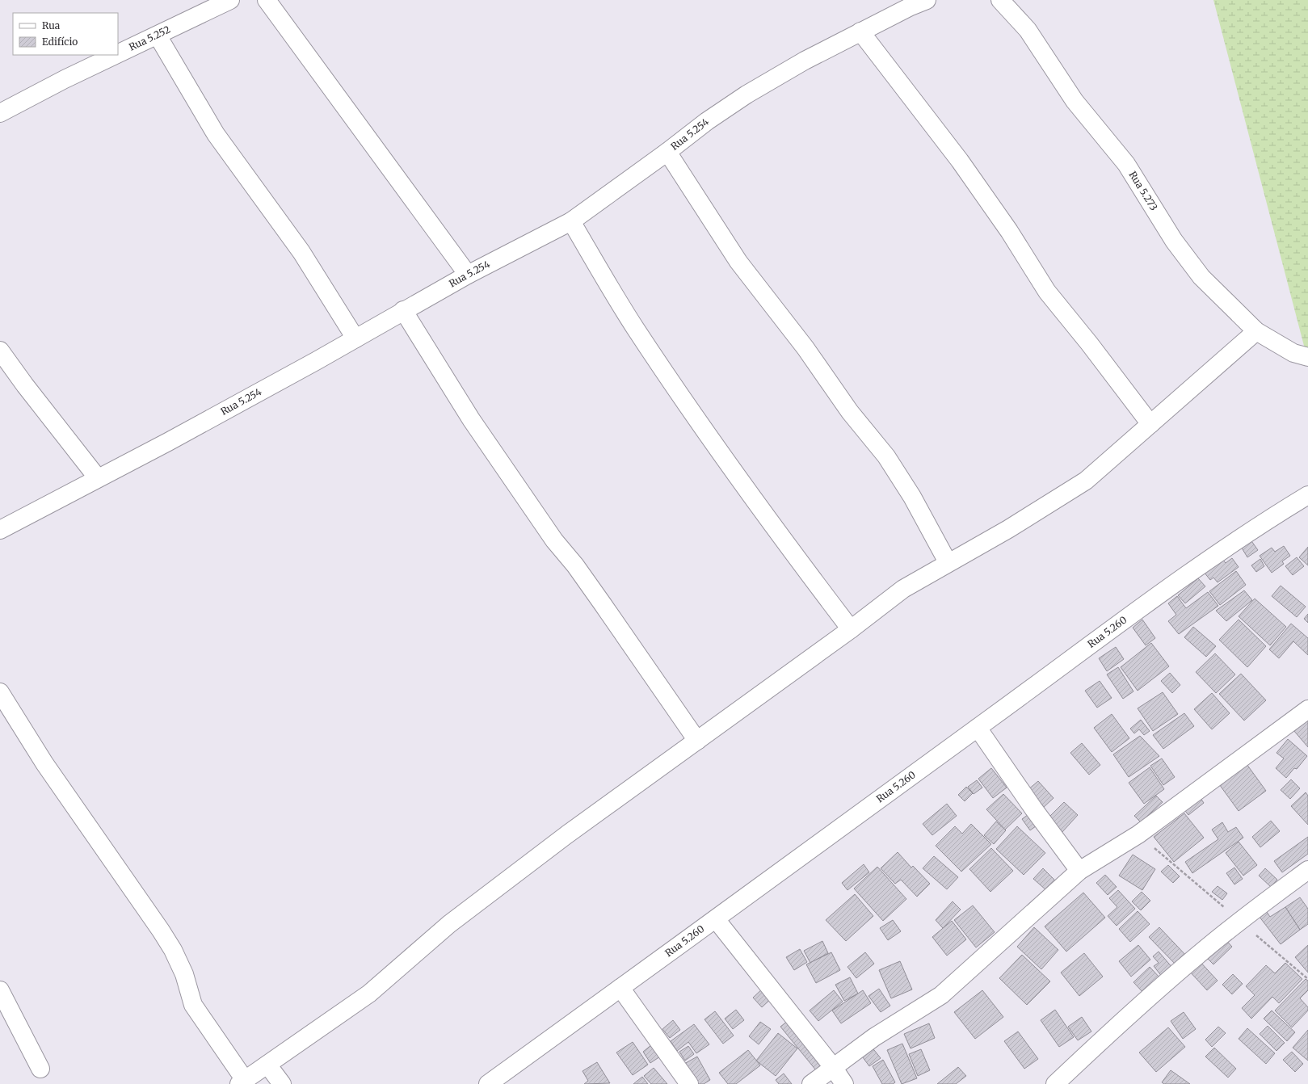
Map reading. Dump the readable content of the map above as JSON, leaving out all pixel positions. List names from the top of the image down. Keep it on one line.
{"streets":{"street":["Rua 5.252","Rua 5.254","Rua 5.273","Rua 5.260"]},"legend":["Rua","Edifício"]}
